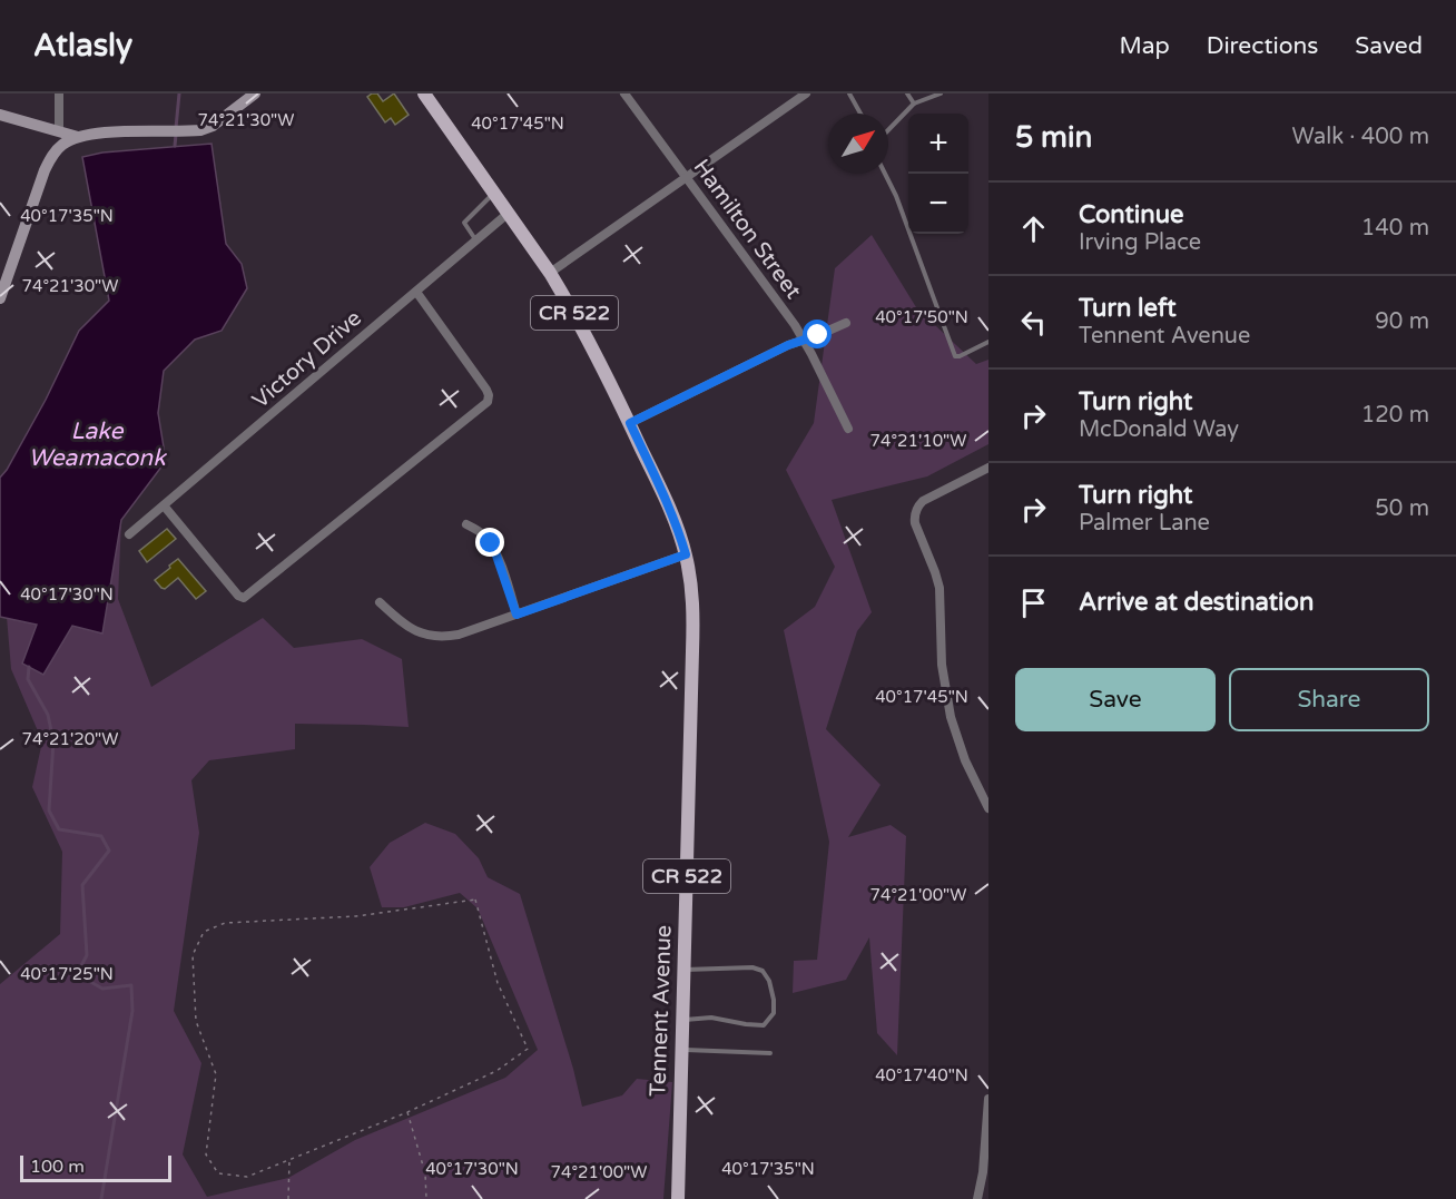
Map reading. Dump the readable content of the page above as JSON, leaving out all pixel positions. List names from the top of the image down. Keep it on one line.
{"streets":{"main road":["CR 522","Tennent Avenue"],"street":["Hamilton Street","Victory Drive"]},"crossings":[["Victory Drive","Tennent Avenue"]],"water":["Lake Weamaconk"],"scale_bar":"100 m","north":"top right","page":{"header":"Atlasly","nav":["Map","Directions","Saved"],"heading":["5 min","Walk · 400 m"],"map_buttons":["+","−"],"list":[["Continue","Irving Place","140 m"],["Turn left","Tennent Avenue","90 m"],["Turn right","McDonald Way","120 m"],["Turn right","Palmer Lane","50 m"],"Arrive at destination"],"buttons":["Save","Share"],"scale":"100 m"},"coordinates":["74°21'30\"W","40°17'45\"N","40°17'35\"N","40°17'50\"N","74°21'10\"W","40°17'30\"N","74°21'20\"W","74°21'00\"W","40°17'25\"N","40°17'40\"N"]}
